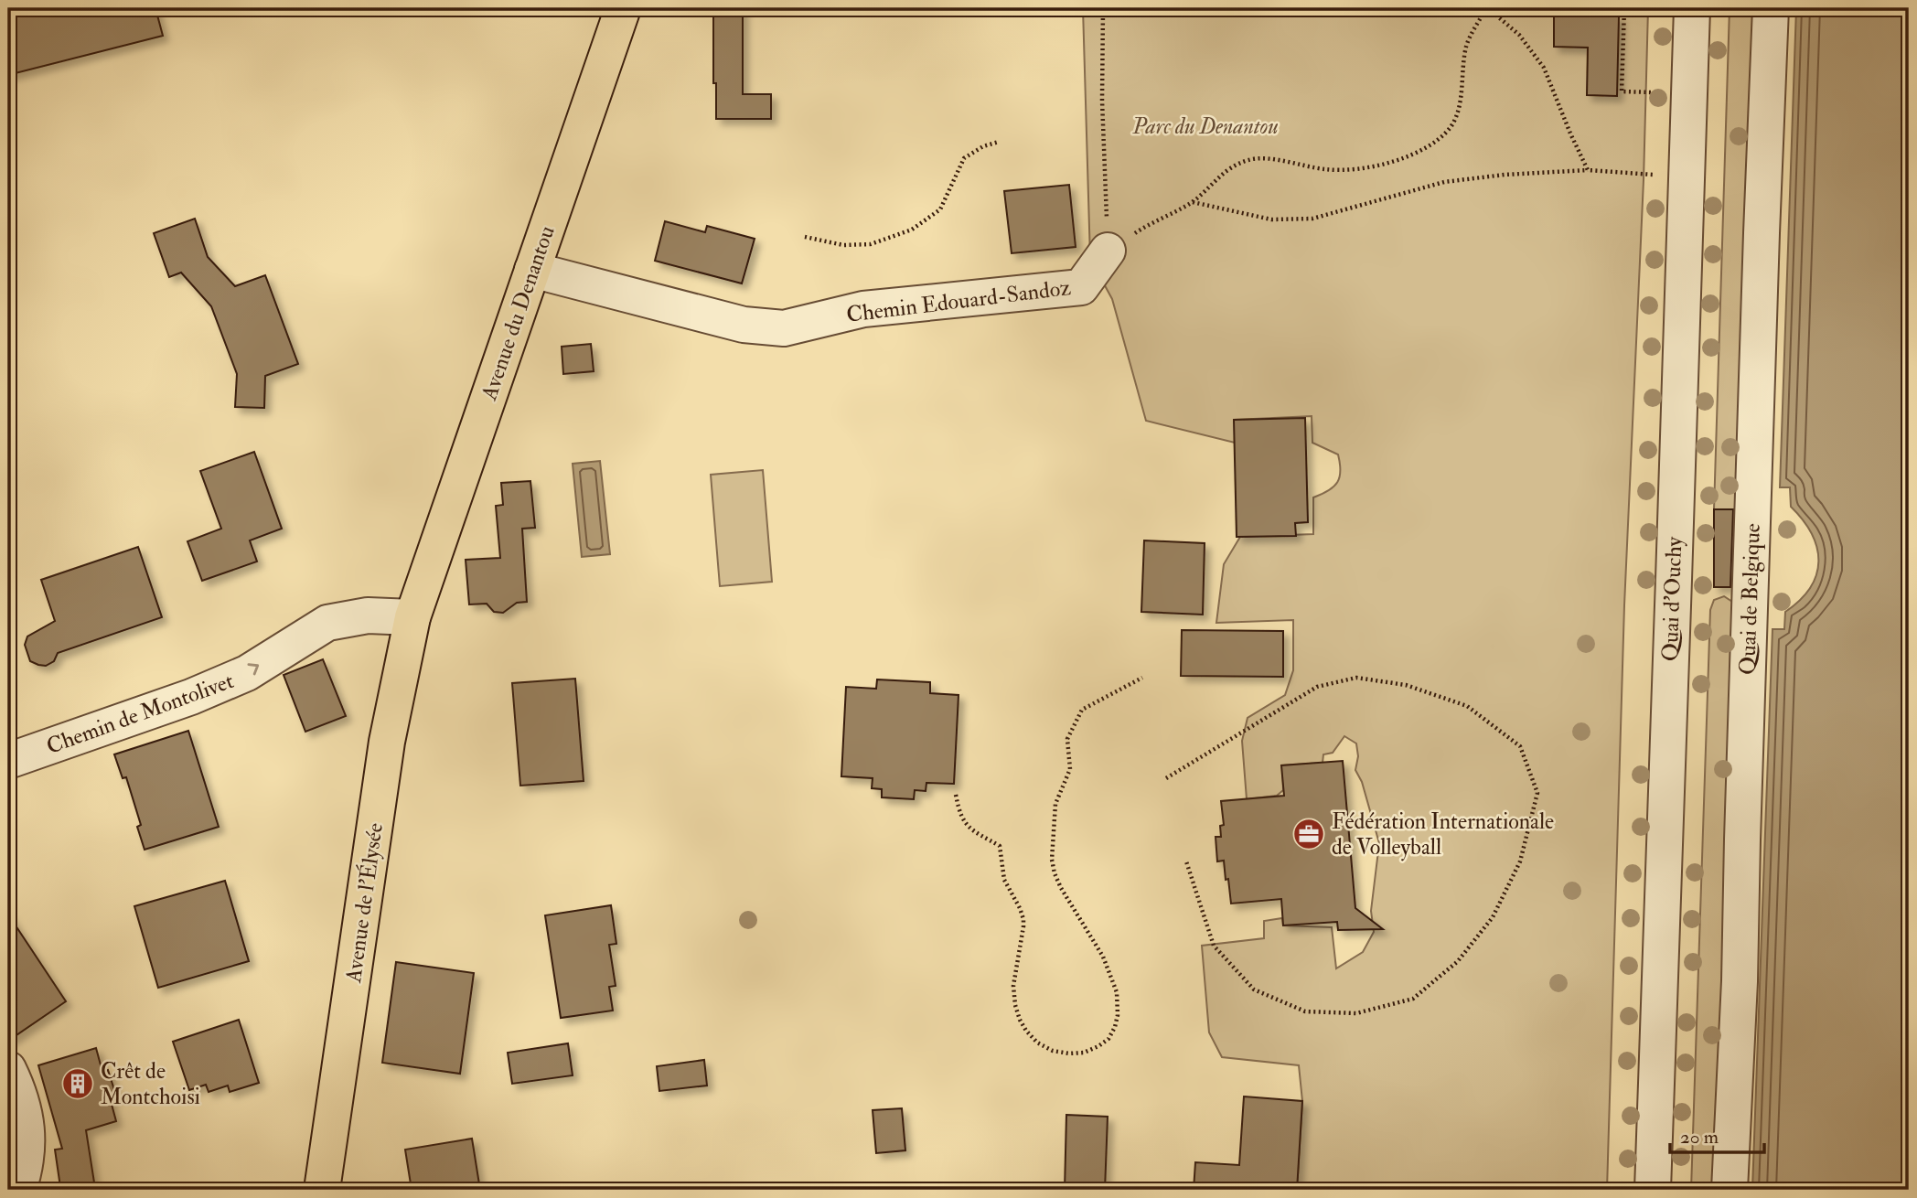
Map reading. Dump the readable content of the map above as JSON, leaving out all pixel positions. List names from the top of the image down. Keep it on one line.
{"streets":{"main road":["Avenue du Denantou","Avenue de l'Élysée"],"street":["Chemin Edouard-Sandoz","Quai d'Ouchy","Quai de Belgique","Chemin de Montolivet"]},"crossings":[["Chemin Edouard-Sandoz","Avenue du Denantou"],["Avenue du Denantou","Chemin de Montolivet"],["Avenue du Denantou","Avenue de l'Élysée"],["Chemin de Montolivet","Avenue de l'Élysée"]],"one_way":["Chemin de Montolivet"],"parks":["Parc du Denantou"],"places":{"office":["Fédération Internationale de Volleyball"],"building":["Crêt de Montchoisi"]},"scale_bar":"20 m"}
